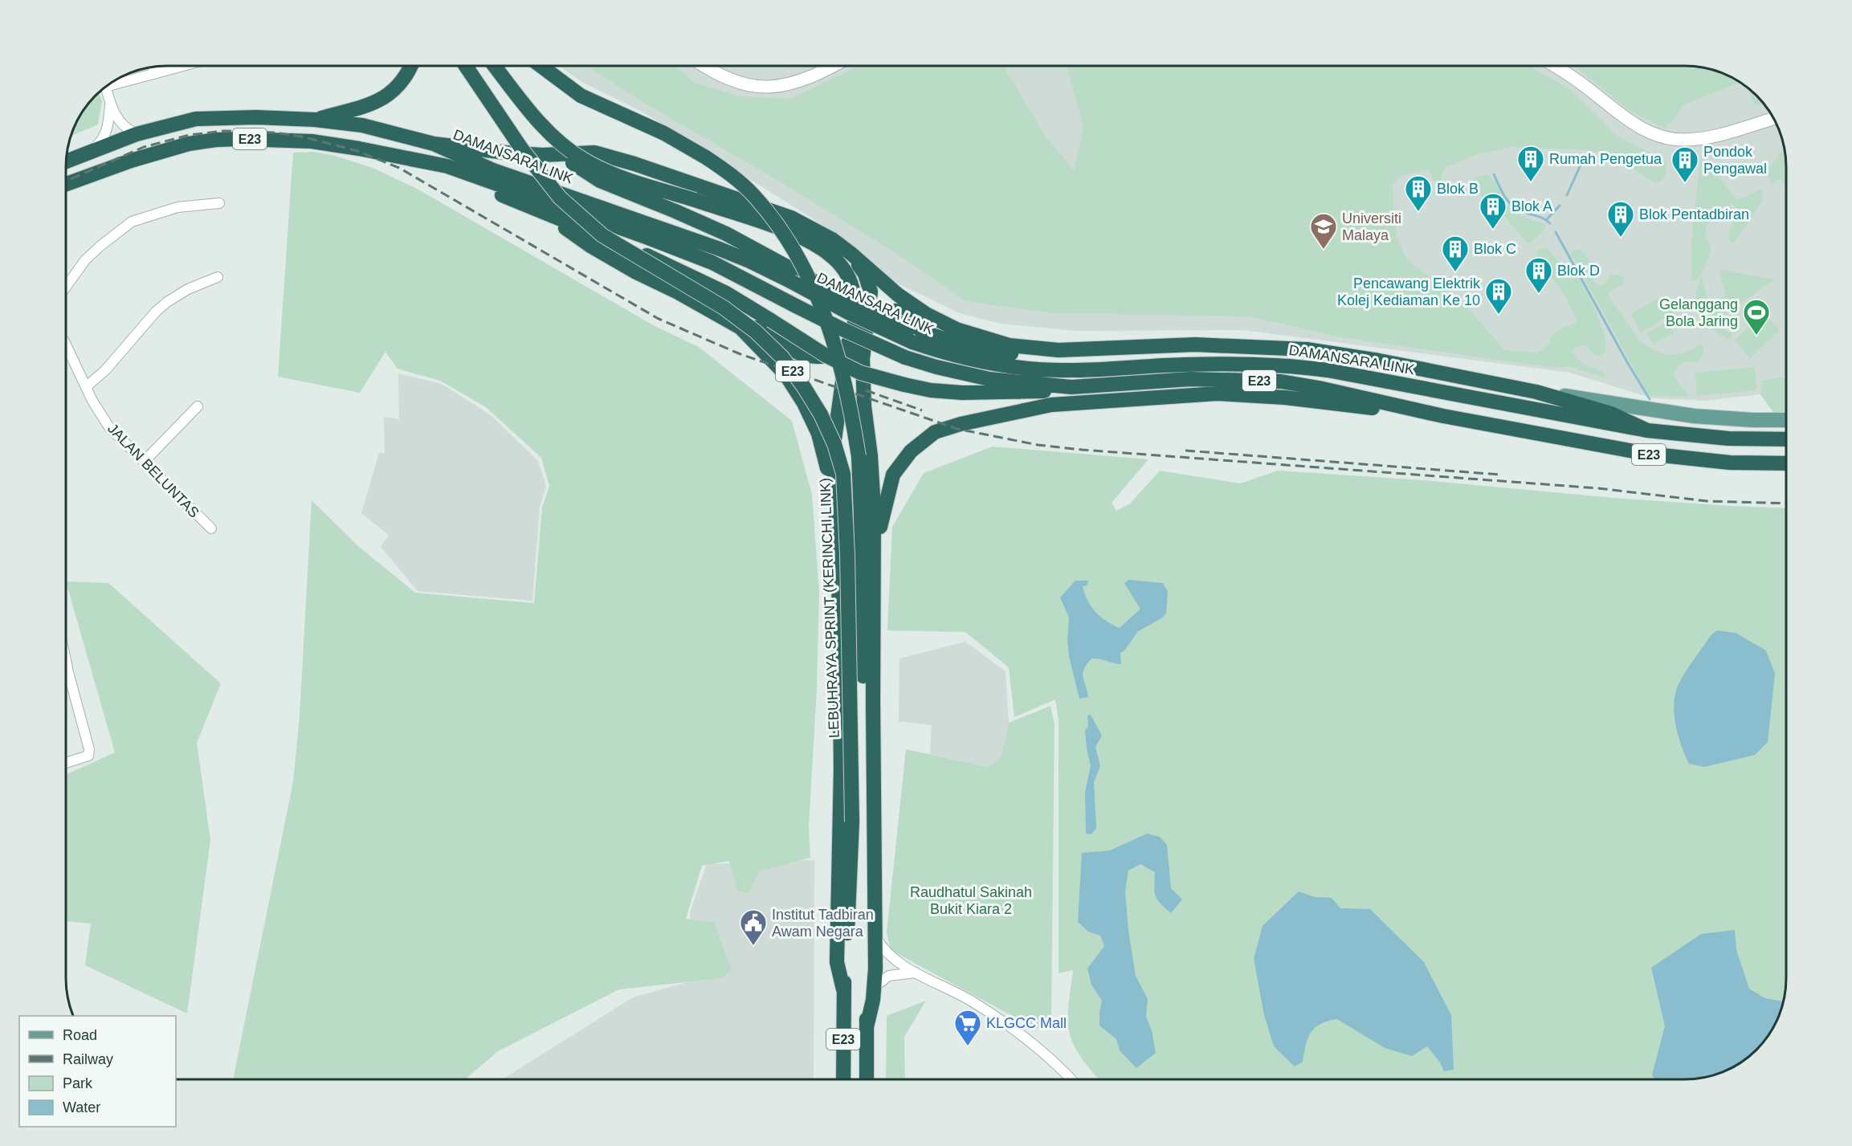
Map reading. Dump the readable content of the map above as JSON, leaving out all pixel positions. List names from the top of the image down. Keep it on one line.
{"streets":{"highway":["E23","DAMANSARA LINK","LEBUHRAYA SPRINT (KERINCHI LINK)"],"street":["JALAN BELUNTAS"]},"parks":["Raudhatul Sakinah Bukit Kiara 2"],"places":{"building":["Rumah Pengetua","Pondok Pengawal","Blok B","Blok A","Blok Pentadbiran","Blok C","Blok D","Pencawang Elektrik Kolej Kediaman Ke 10"],"school or university":["Universiti Malaya"],"sports":["Gelanggang Bola Jaring"],"public building":["Institut Tadbiran Awam Negara"],"supermarket":["KLGCC Mall"]},"legend":["Road","Railway","Park","Water"]}
